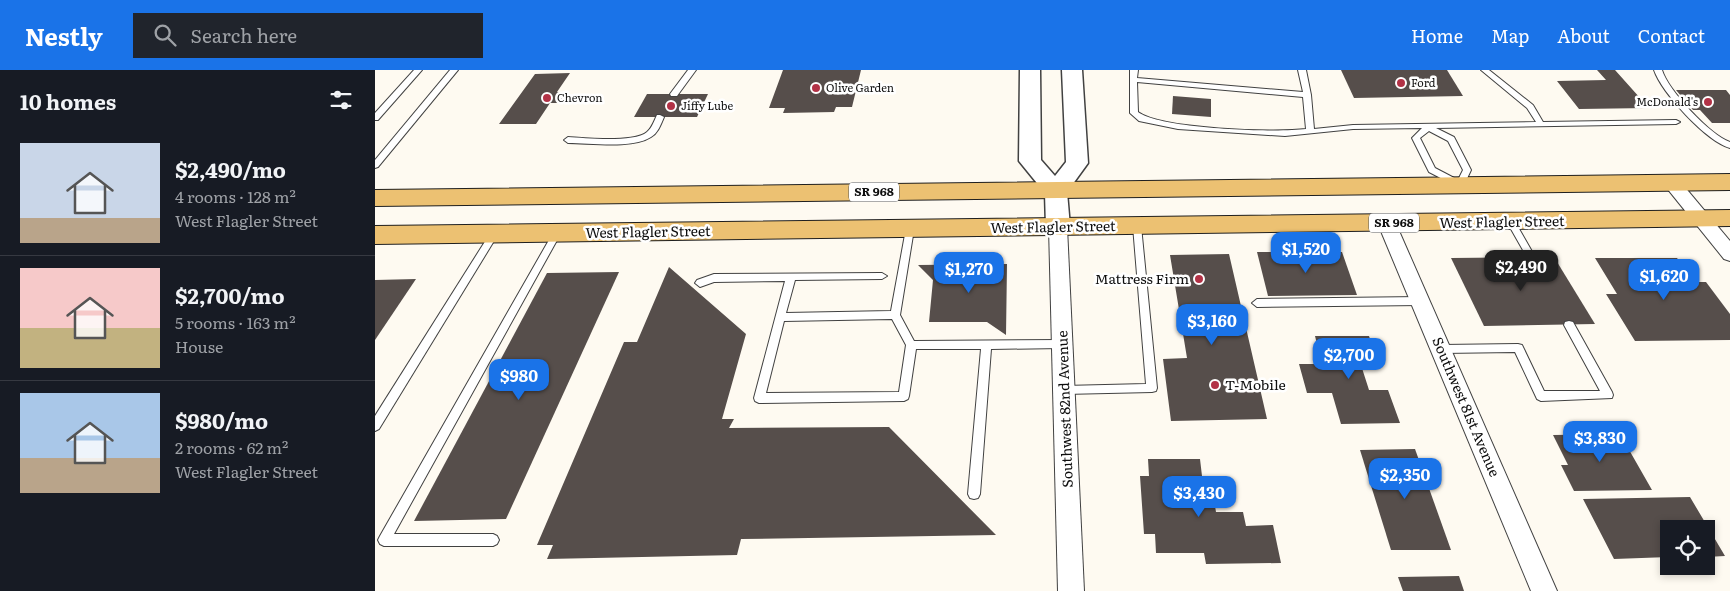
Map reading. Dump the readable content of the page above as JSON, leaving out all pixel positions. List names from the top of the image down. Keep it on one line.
{"streets":{"main road":["SR 968","West Flagler Street"],"street":["Southwest 81st Avenue","Southwest 82nd Avenue"]},"crossings":[["West Flagler Street","Southwest 81st Avenue"],["West Flagler Street","Southwest 82nd Avenue"]],"places":["Ford","Olive Garden","Chevron","McDonald's","Jiffy Lube","Mattress Firm","T-Mobile"],"page":{"header":"Nestly","search":"Search here","nav":["Home","Map","About","Contact"],"heading":"10 homes","list":[{"name":"$2,490/mo","note":"4 rooms · 128 m² · West Flagler Street"},{"name":"$2,700/mo","note":"5 rooms · 163 m² · House"},{"name":"$980/mo","note":"2 rooms · 62 m² · West Flagler Street"}],"price":["$1,520","$2,490","$1,270","$1,620","$3,160","$2,700","$980","$3,830","$2,350","$3,430"]}}
